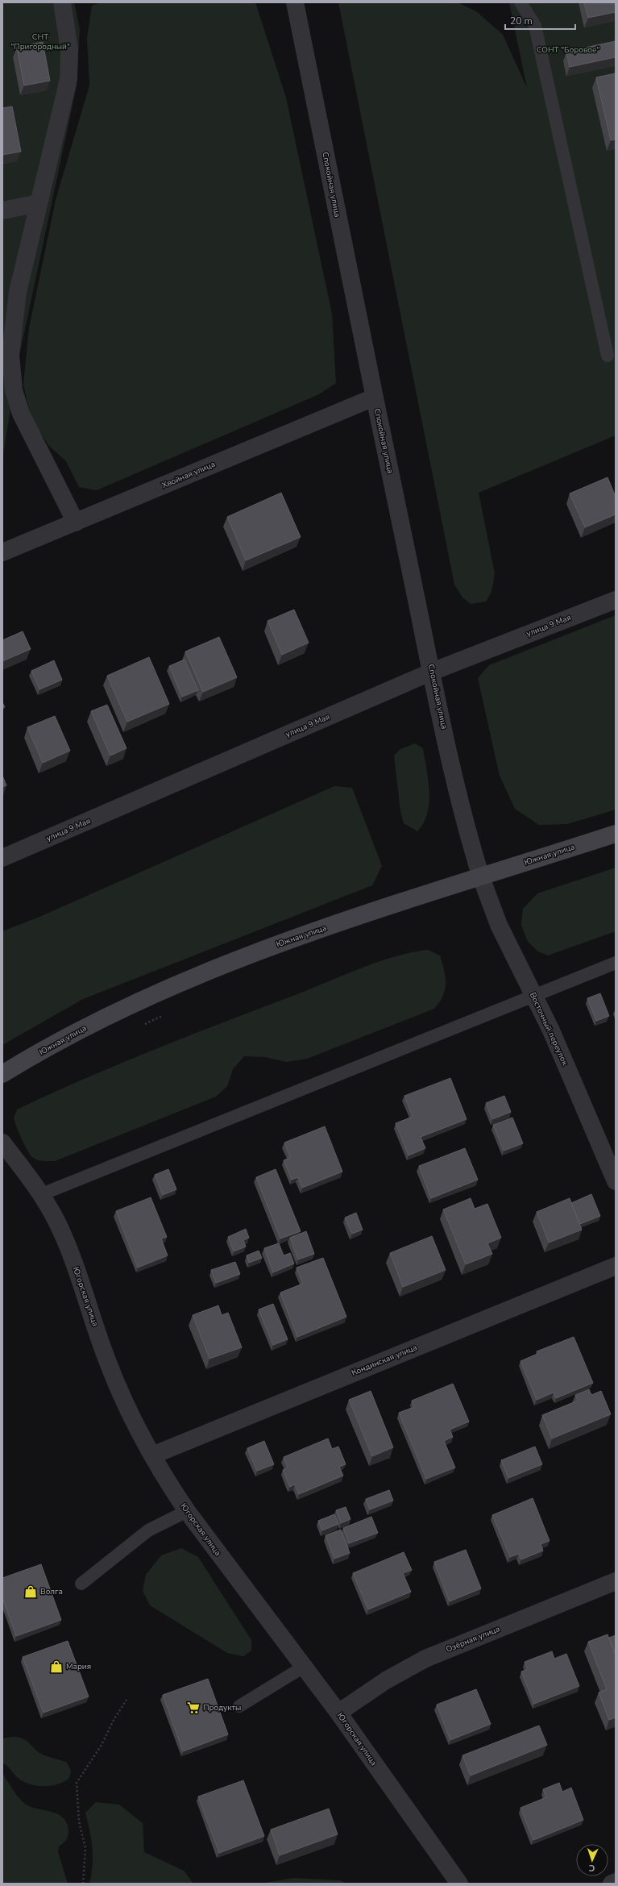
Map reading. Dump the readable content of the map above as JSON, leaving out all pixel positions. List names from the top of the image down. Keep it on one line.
{"streets":{"main road":["Южная улица"],"street":["Спокойная улица","Хвойная улица","улица 9 Мая","Восточный переулок","Югорская улица","Кондинская улица","Озёрная улица"]},"crossings":[["Спокойная улица","Хвойная улица"],["Спокойная улица","улица 9 Мая"],["Спокойная улица","Южная улица"],["Спокойная улица","Восточный переулок"],["Южная улица","Восточный переулок"],["Югорская улица","Кондинская улица"],["Югорская улица","Озёрная улица"]],"parks":["СНТ \"Пригородный\"","СОНТ \"Боровое\""],"places":{"shop":["Волга","Мария"],"supermarket":["Продукты"]},"scale_bar":"20 m","north":"bottom"}
